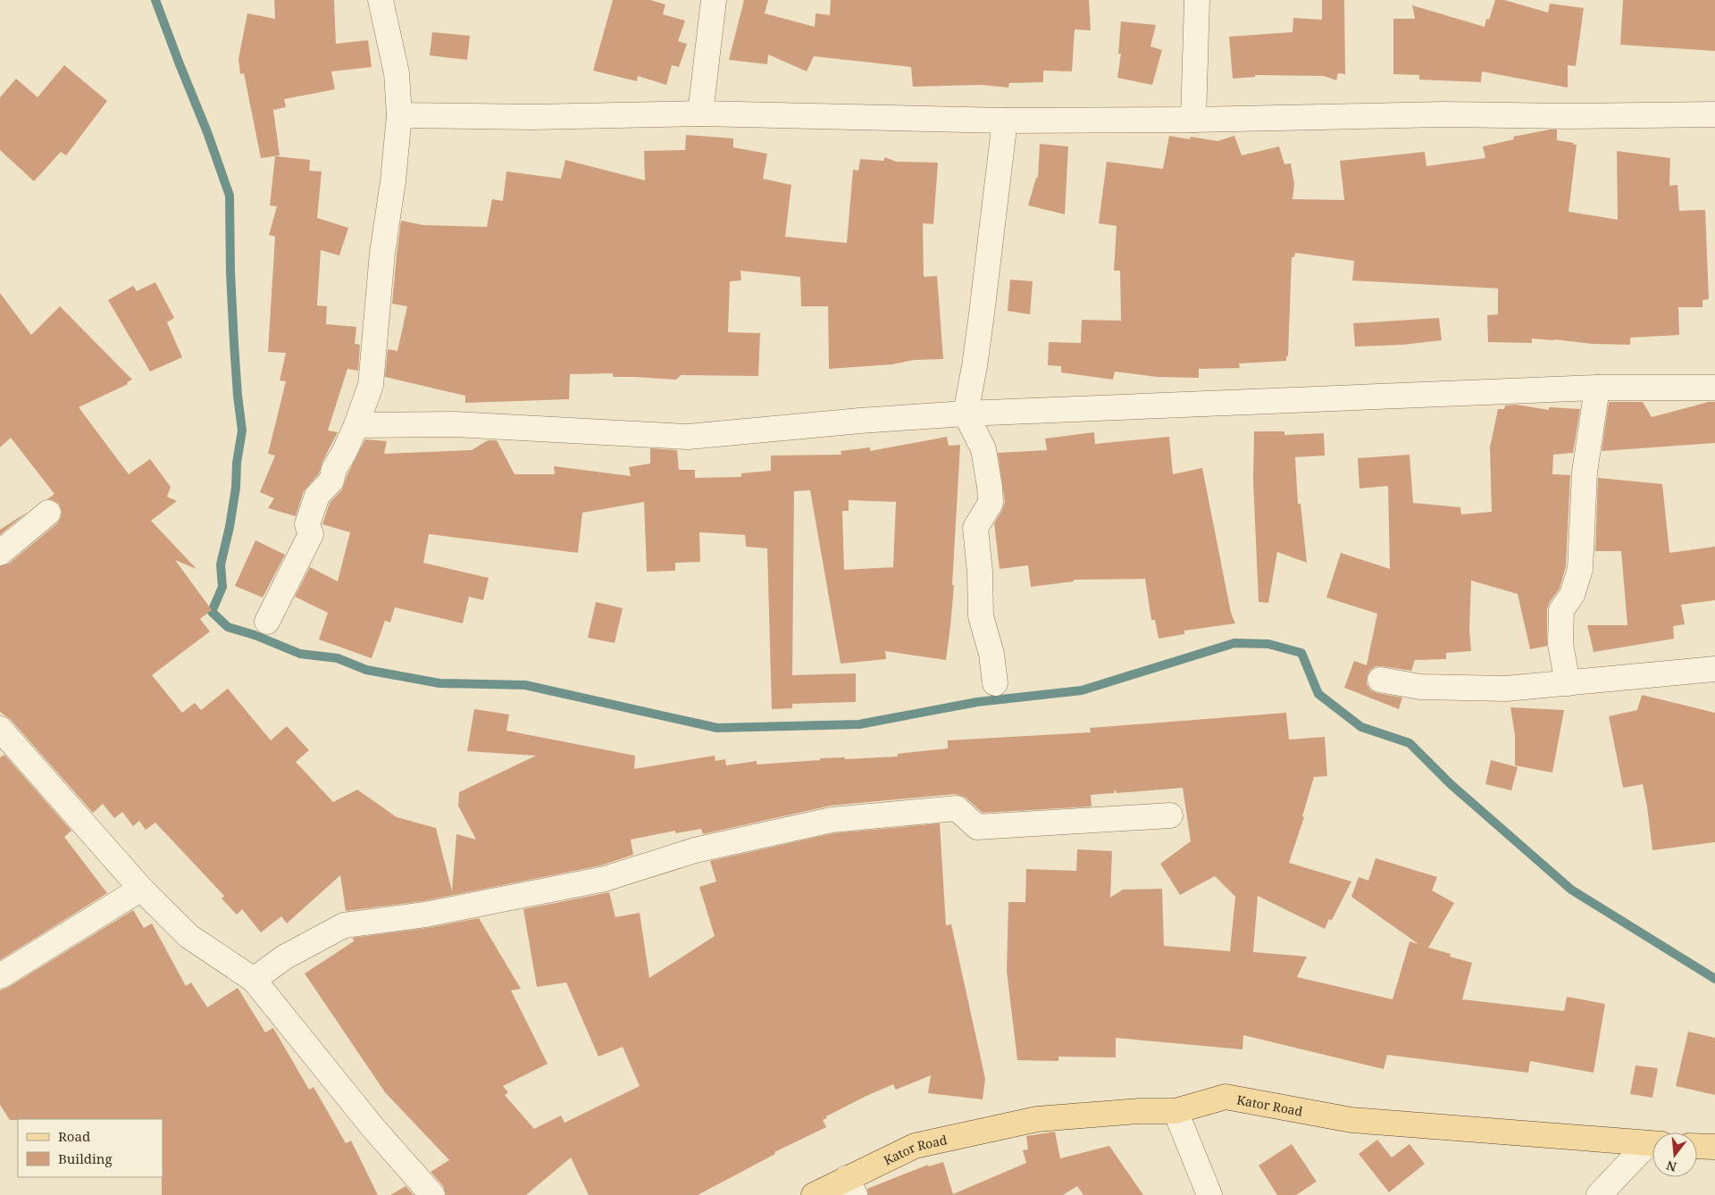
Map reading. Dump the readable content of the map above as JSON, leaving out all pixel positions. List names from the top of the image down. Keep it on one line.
{"streets":{"main road":["Kator Road"]},"legend":["Road","Building"],"north":"bottom"}
